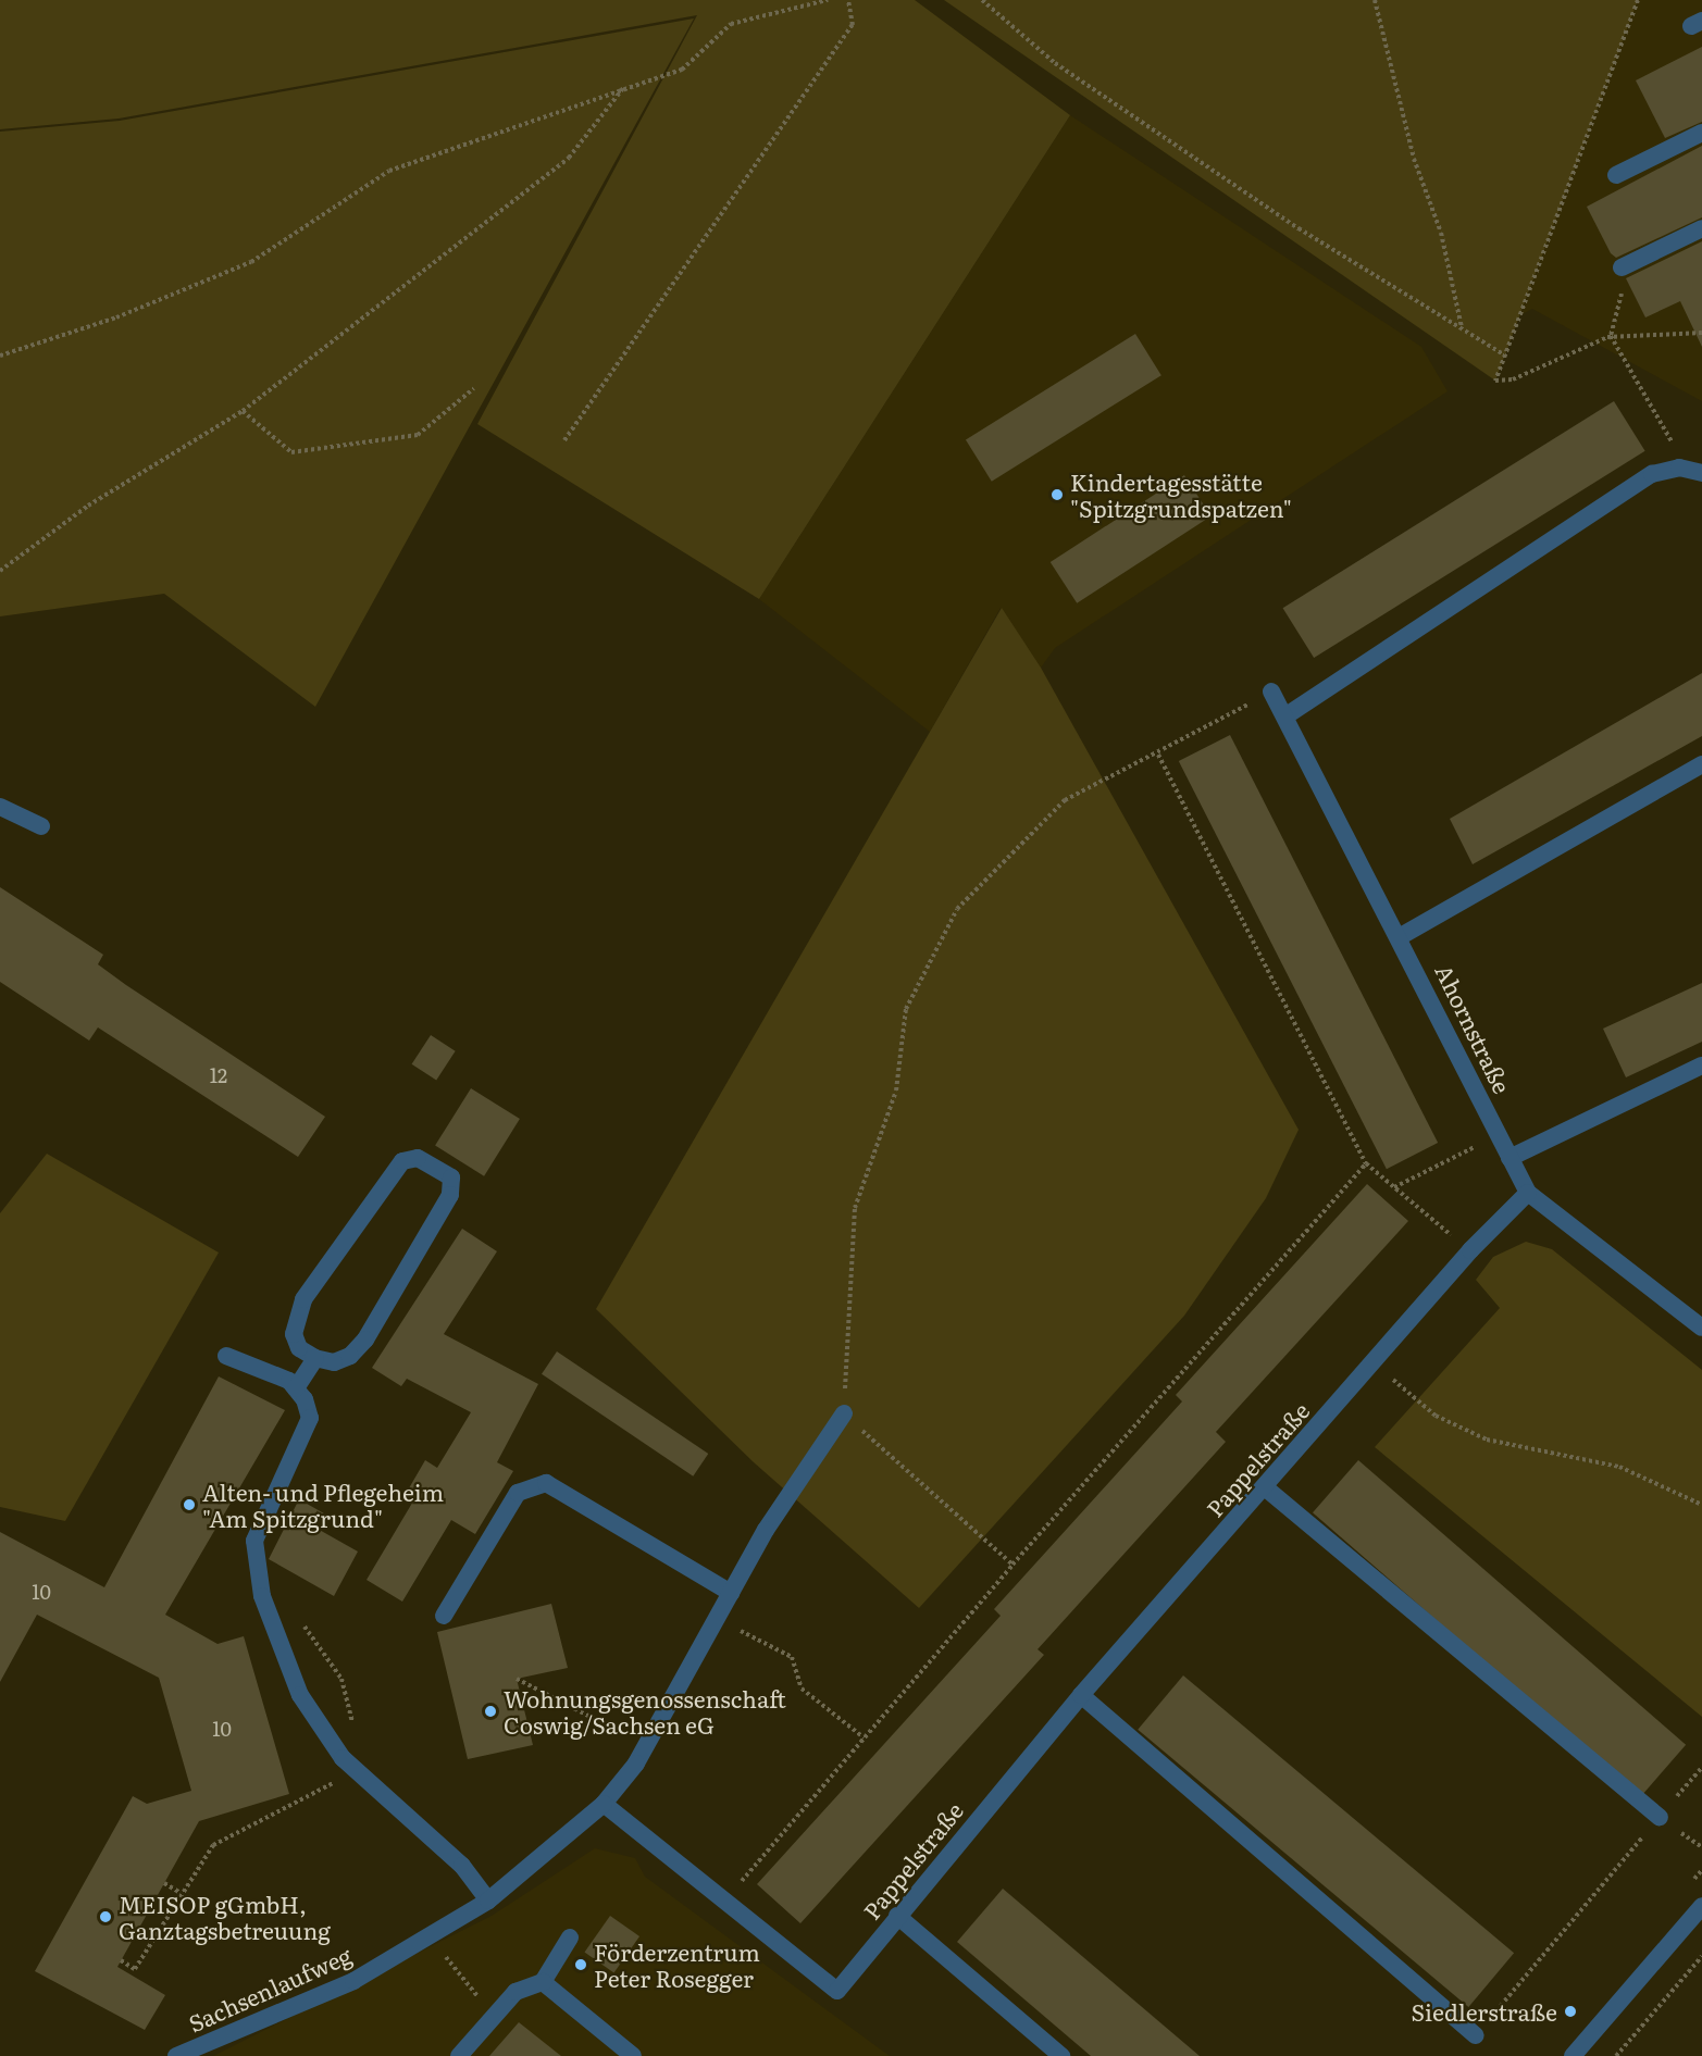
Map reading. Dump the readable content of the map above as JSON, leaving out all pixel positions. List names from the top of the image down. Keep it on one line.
{"streets":{"street":["Ahornstraße","Pappelstraße","Sachsenlaufweg"]},"crossings":[["Ahornstraße","Pappelstraße"],["Pappelstraße","Sachsenlaufweg"]],"places":["Kindertagesstätte \"Spitzgrundspatzen\"","Alten- und Pflegeheim \"Am Spitzgrund\"","Wohnungsgenossenschaft Coswig/Sachsen eG","MEISOP gGmbH, Ganztagsbetreuung","Förderzentrum Peter Rosegger","Siedlerstraße"],"house_numbers":["12","10","10"]}
